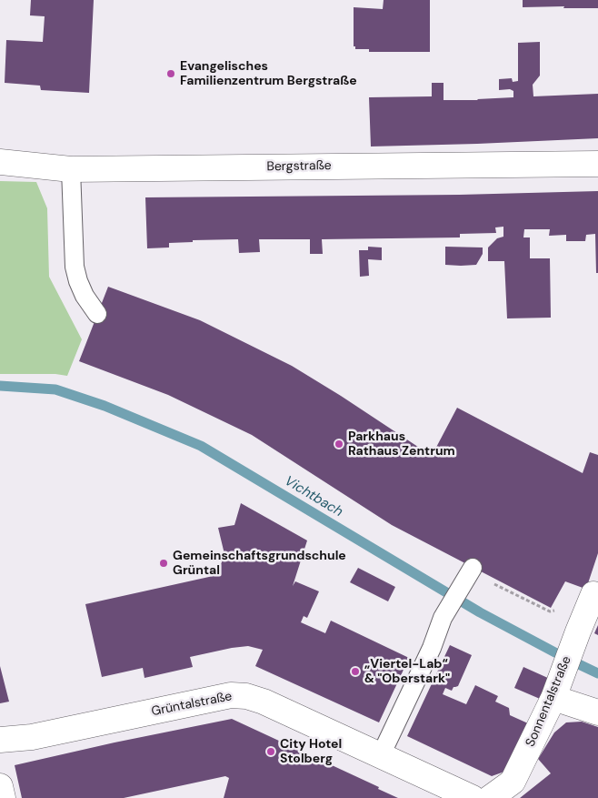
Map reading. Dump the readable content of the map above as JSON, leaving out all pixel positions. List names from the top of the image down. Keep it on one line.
{"streets":{"street":["Bergstraße","Sonnentalstraße","Grüntalstraße"]},"water":["Vichtbach"],"places":["Evangelisches Familienzentrum Bergstraße","Parkhaus Rathaus Zentrum","Gemeinschaftsgrundschule Grüntal","„Viertel-Lab“ & \"Oberstark\"","City Hotel Stolberg"]}
